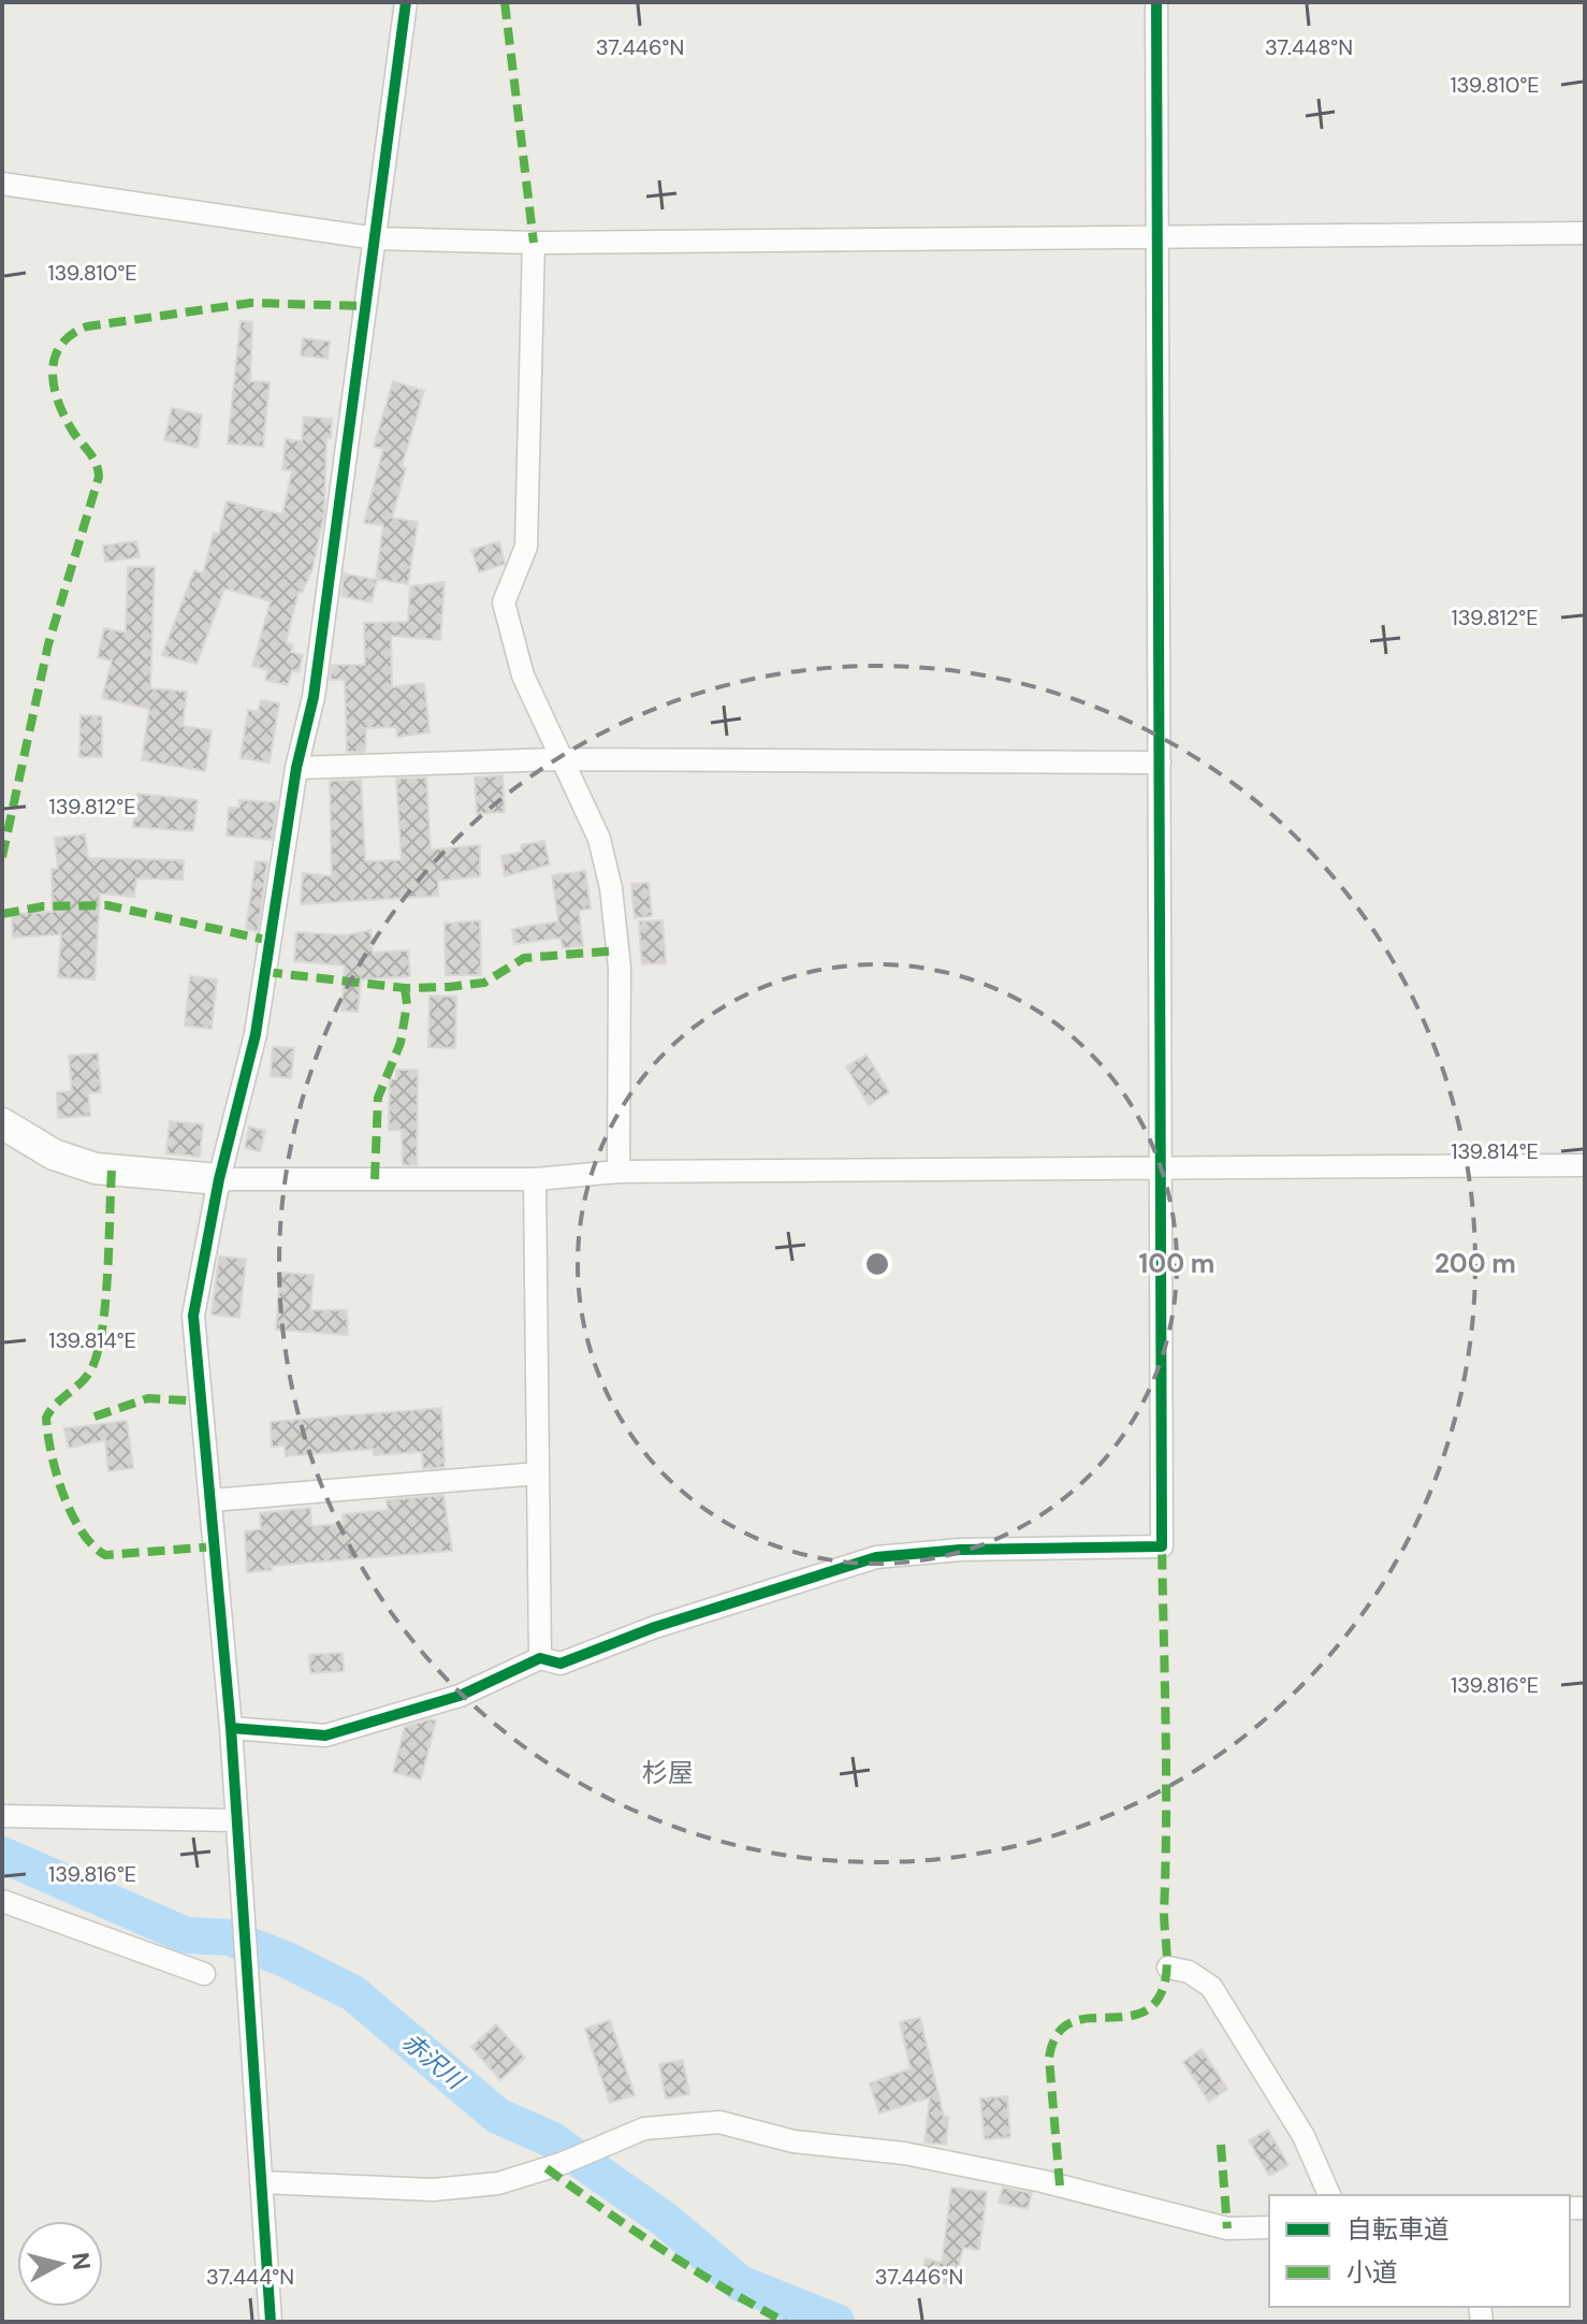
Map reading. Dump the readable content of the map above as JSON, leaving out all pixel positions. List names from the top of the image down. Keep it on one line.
{"districts":["杉屋"],"water":["赤沢川"],"legend":["自転車道","小道"],"north":"right","coordinates":["37.446°N","37.448°N","139.810°E","139.812°E","139.814°E","139.816°E","37.444°N"],"rings":["100 m","200 m"]}
